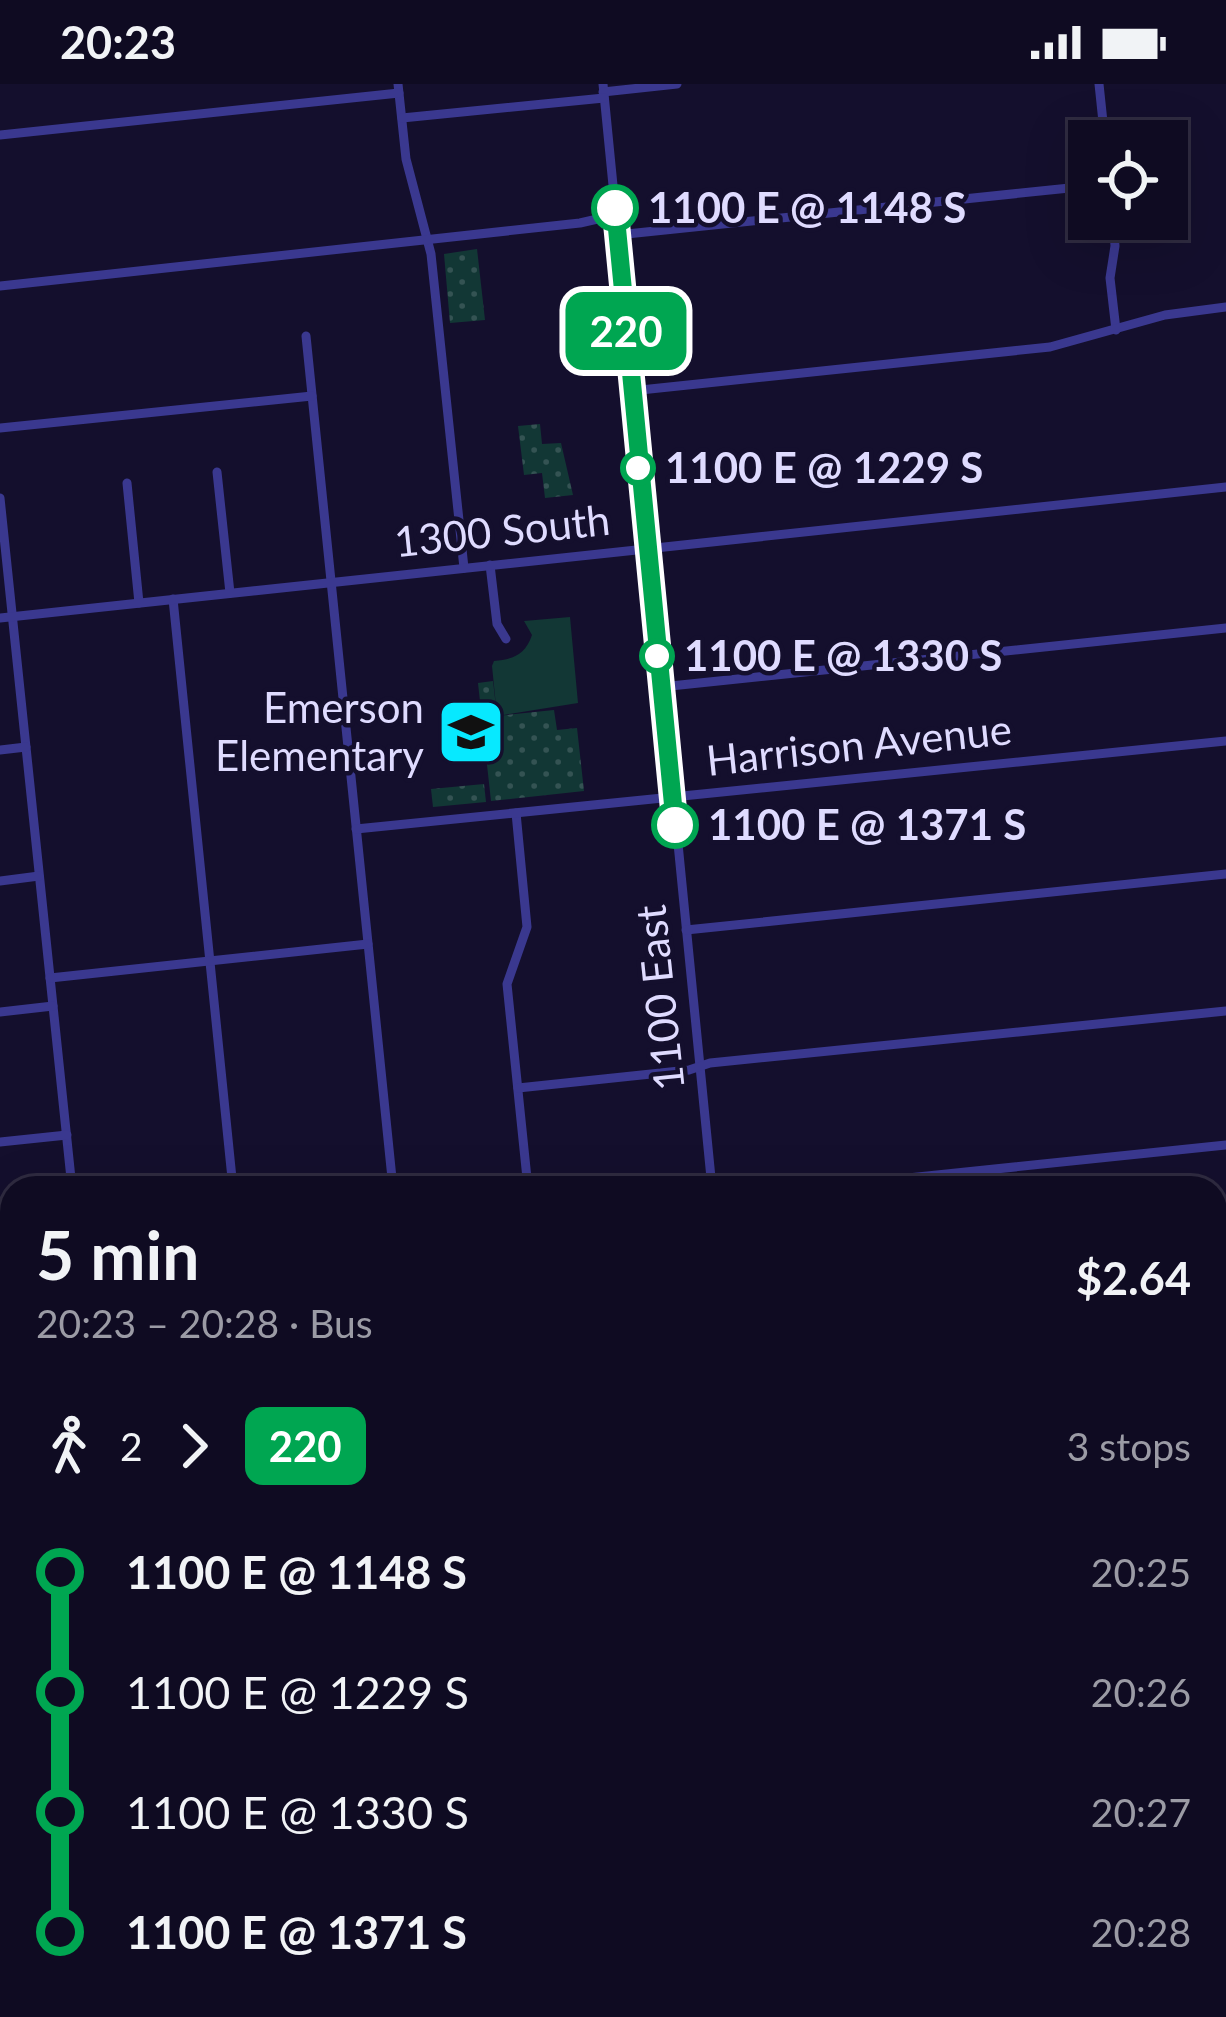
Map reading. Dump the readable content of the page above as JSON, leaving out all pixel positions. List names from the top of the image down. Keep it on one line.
{"streets":{"street":["1300 South","Harrison Avenue","1100 East"]},"crossings":[["1300 South","1100 East"],["Harrison Avenue","1100 East"]],"places":{"other":["1100 E @ 1148 S","1100 E @ 1229 S","1100 E @ 1330 S","1100 E @ 1371 S"],"school or university":["Emerson Elementary"]},"lines":["bus line 220"],"page":{"status":"20:23","on_map":"220","heading":["5 min","20:23 – 20:28 · Bus","$2.64"],"legs":["2","220","3 stops"],"list":[{"name":"1100 E @ 1148 S","value":"20:25"},{"name":"1100 E @ 1229 S","value":"20:26"},{"name":"1100 E @ 1330 S","value":"20:27"},{"name":"1100 E @ 1371 S","value":"20:28"}]}}
